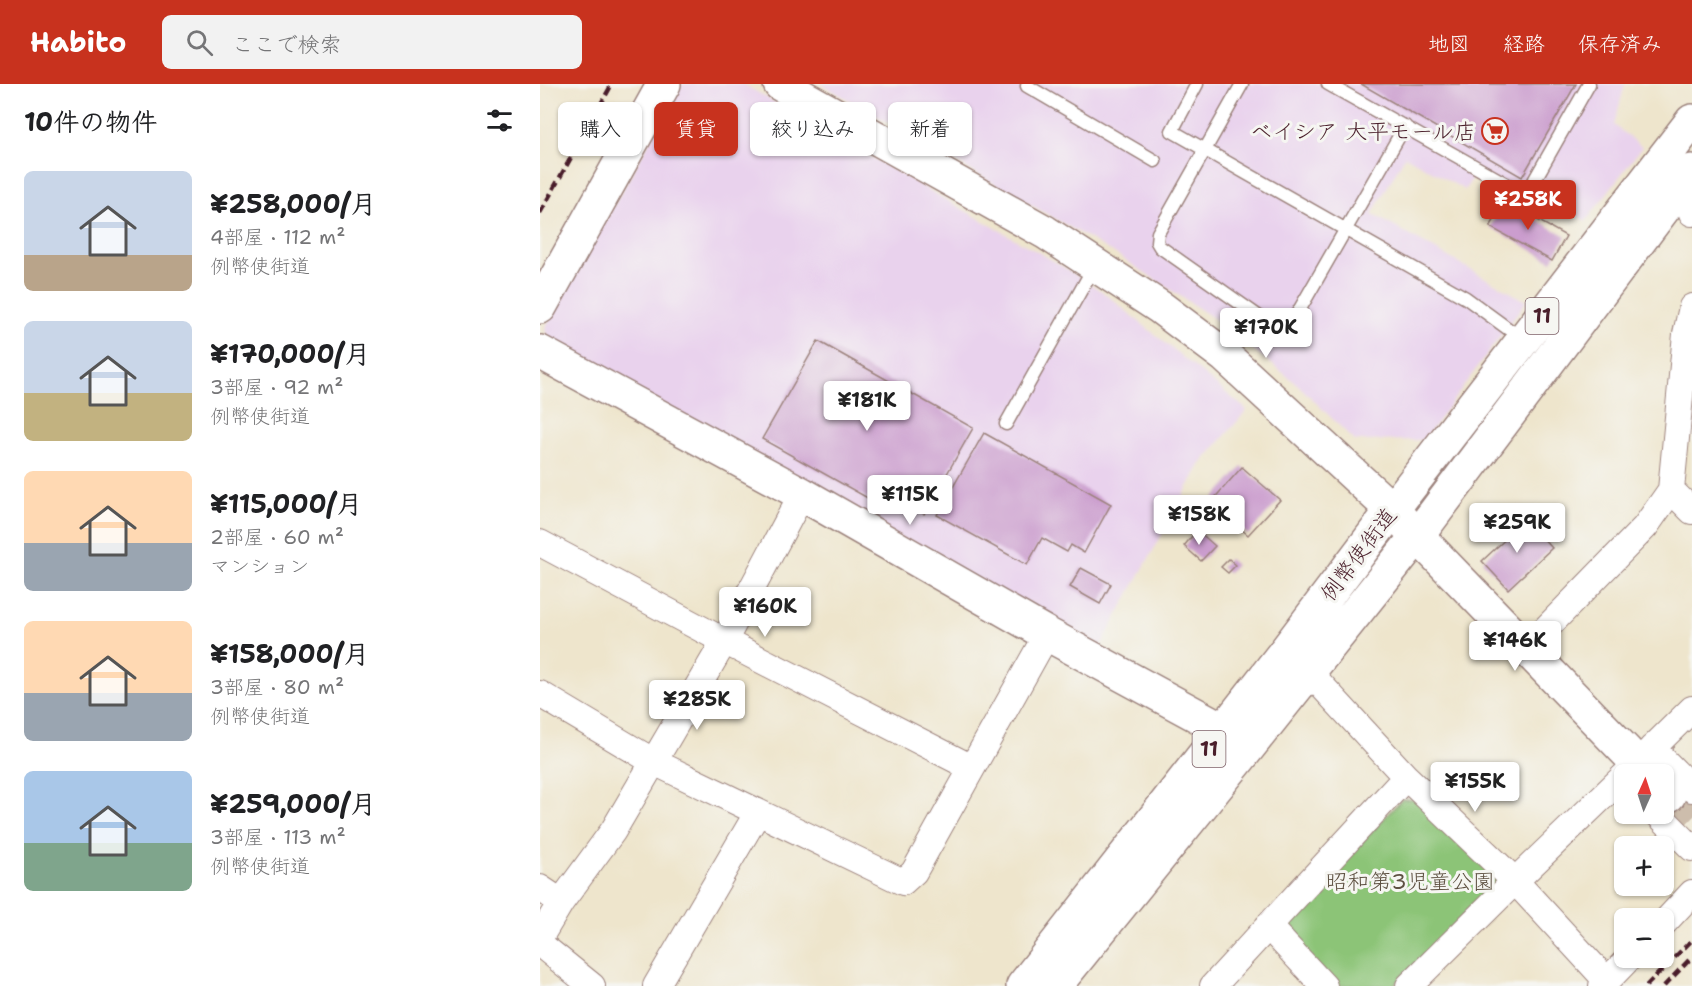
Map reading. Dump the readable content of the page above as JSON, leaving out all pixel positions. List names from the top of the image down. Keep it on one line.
{"streets":{"street":["11","例幣使街道"]},"parks":["昭和第3児童公園"],"places":{"supermarket":["ベイシア 大平モール店"]},"north":"top","page":{"header":"Habito","search":"ここで検索","nav":["地図","経路","保存済み"],"heading":"10件の物件","chip":["購入","賃貸","絞り込み","新着"],"list":[{"name":"¥258,000/月","note":"4部屋 · 112 m² · 例幣使街道"},{"name":"¥170,000/月","note":"3部屋 · 92 m² · 例幣使街道"},{"name":"¥115,000/月","note":"2部屋 · 60 m² · マンション"},{"name":"¥158,000/月","note":"3部屋 · 80 m² · 例幣使街道"},{"name":"¥259,000/月","note":"3部屋 · 113 m² · 例幣使街道"}],"price":["¥258K","¥170K","¥181K","¥115K","¥158K","¥259K","¥160K","¥146K","¥285K","¥155K"],"map_buttons":["+","−"]}}
